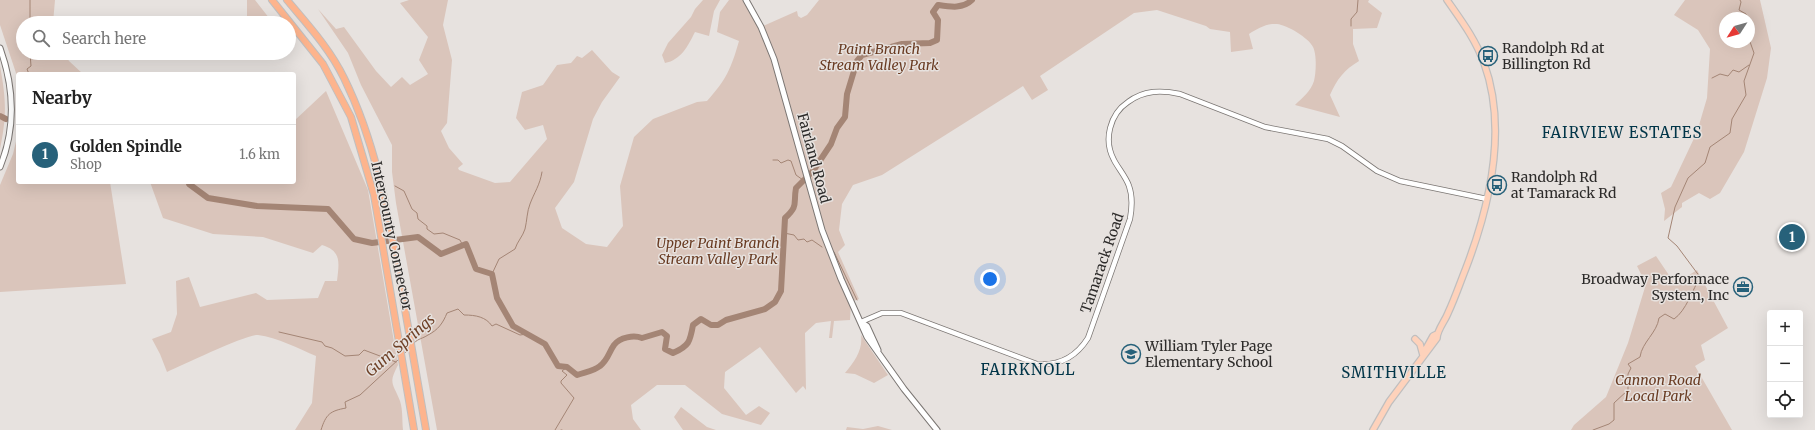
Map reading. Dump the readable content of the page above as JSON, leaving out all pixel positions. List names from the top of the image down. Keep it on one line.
{"streets":{"highway":["Intercounty Connector"],"main road":["Fairland Road"],"street":["Tamarack Road"]},"crossings":[["Fairland Road","Tamarack Road"]],"districts":["FAIRVIEW ESTATES","FAIRKNOLL","SMITHVILLE"],"water":["Gum Springs"],"parks":["Paint Branch Stream Valley Park","Upper Paint Branch Stream Valley Park","Cannon Road Local Park"],"places":{"bus stop":["Randolph Rd at Billington Rd","Randolph Rd at Tamarack Rd"],"office":["Broadway Performace System, Inc"],"school or university":["William Tyler Page Elementary School"]},"north":"bottom left","page":{"search":"Search here","heading":"Nearby","list":[{"mark":"1","name":"Golden Spindle","note":"Shop","value":"1.6 km"}],"pins":"1","map_buttons":["+","−"]}}
